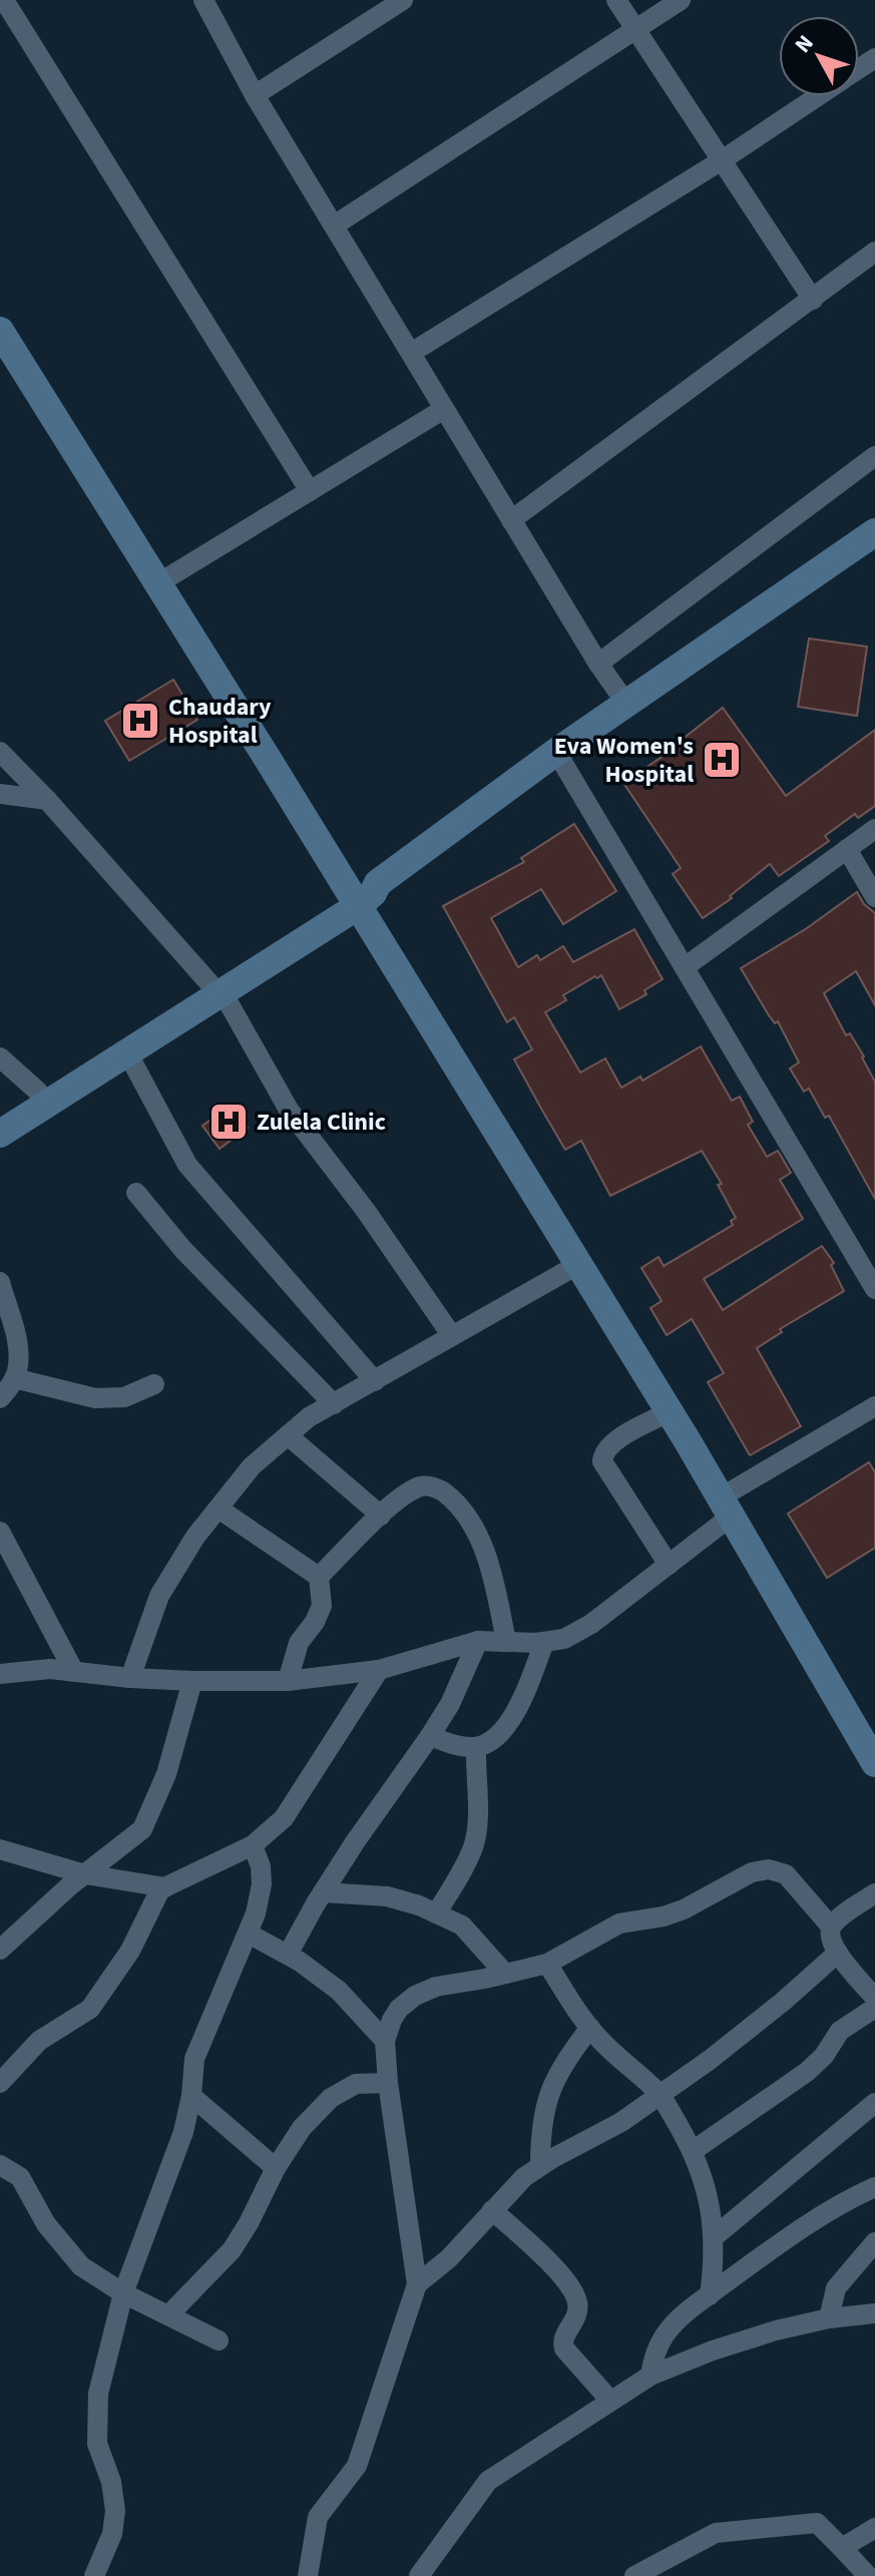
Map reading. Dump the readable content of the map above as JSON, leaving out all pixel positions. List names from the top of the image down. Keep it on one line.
{"places":{"hospital":["Chaudary Hospital","Eva Women's Hospital","Zulela Clinic"]},"north":"top left"}
